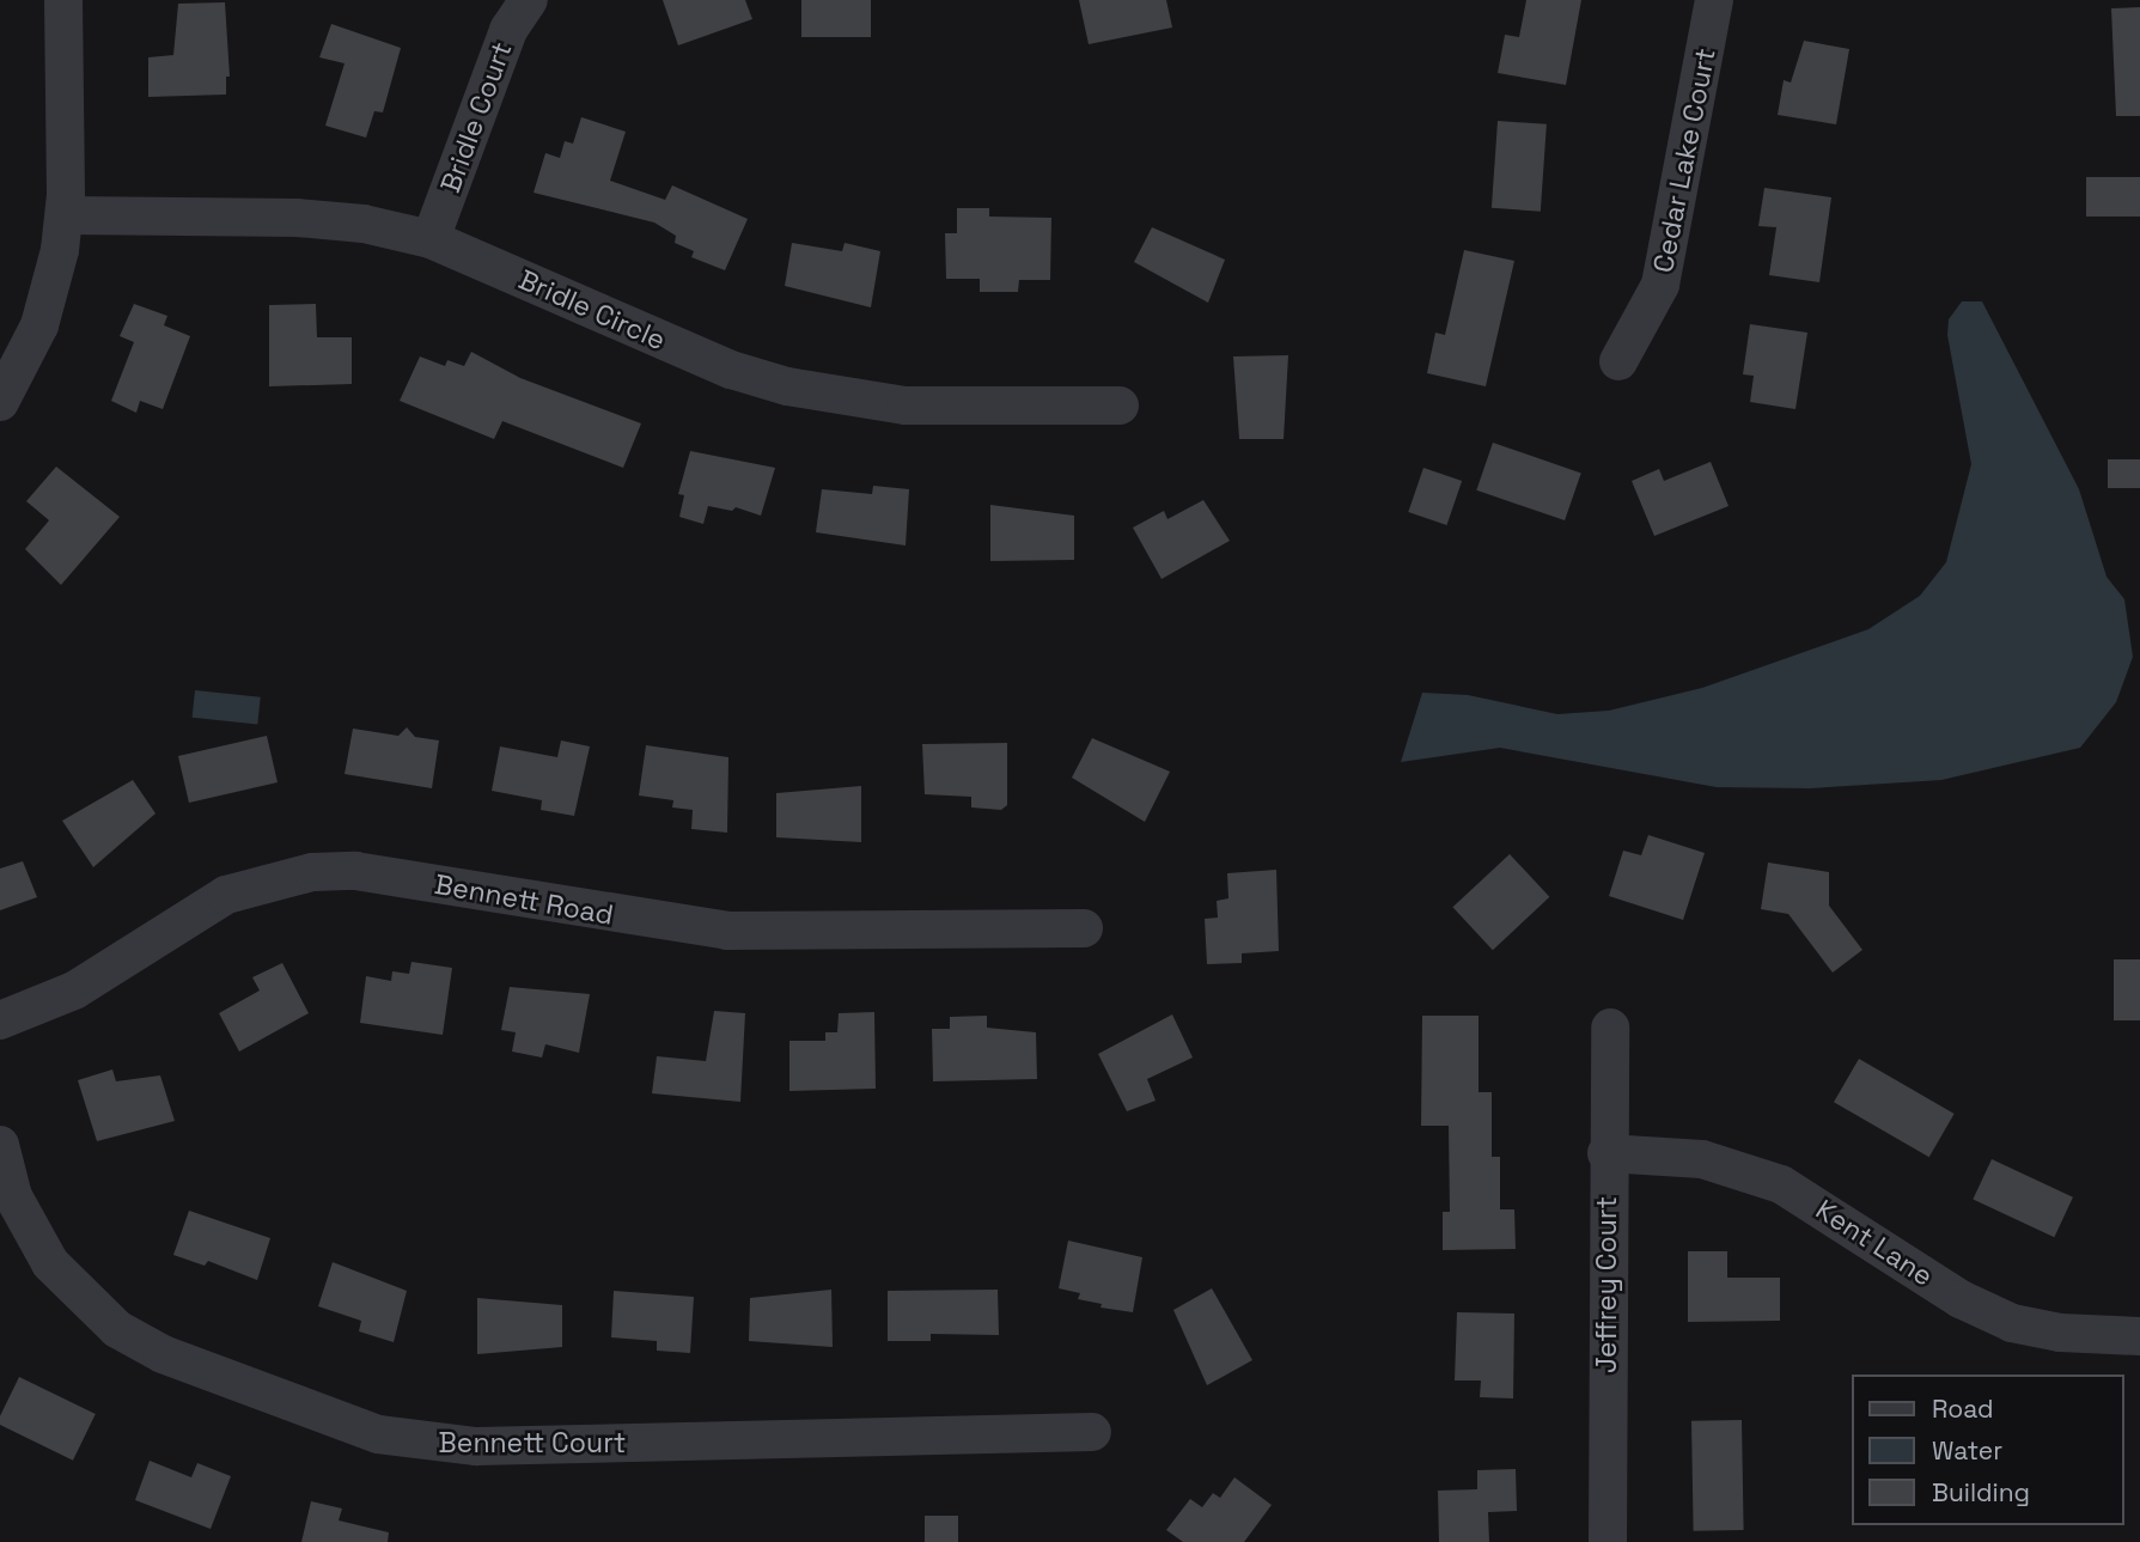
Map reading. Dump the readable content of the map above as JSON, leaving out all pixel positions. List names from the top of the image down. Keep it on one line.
{"streets":{"street":["Bridle Court","Cedar Lake Court","Bridle Circle","Bennett Road","Kent Lane","Jeffrey Court","Bennett Court"]},"crossings":[["Bridle Court","Bridle Circle"],["Kent Lane","Jeffrey Court"]],"legend":["Road","Water","Building"]}
